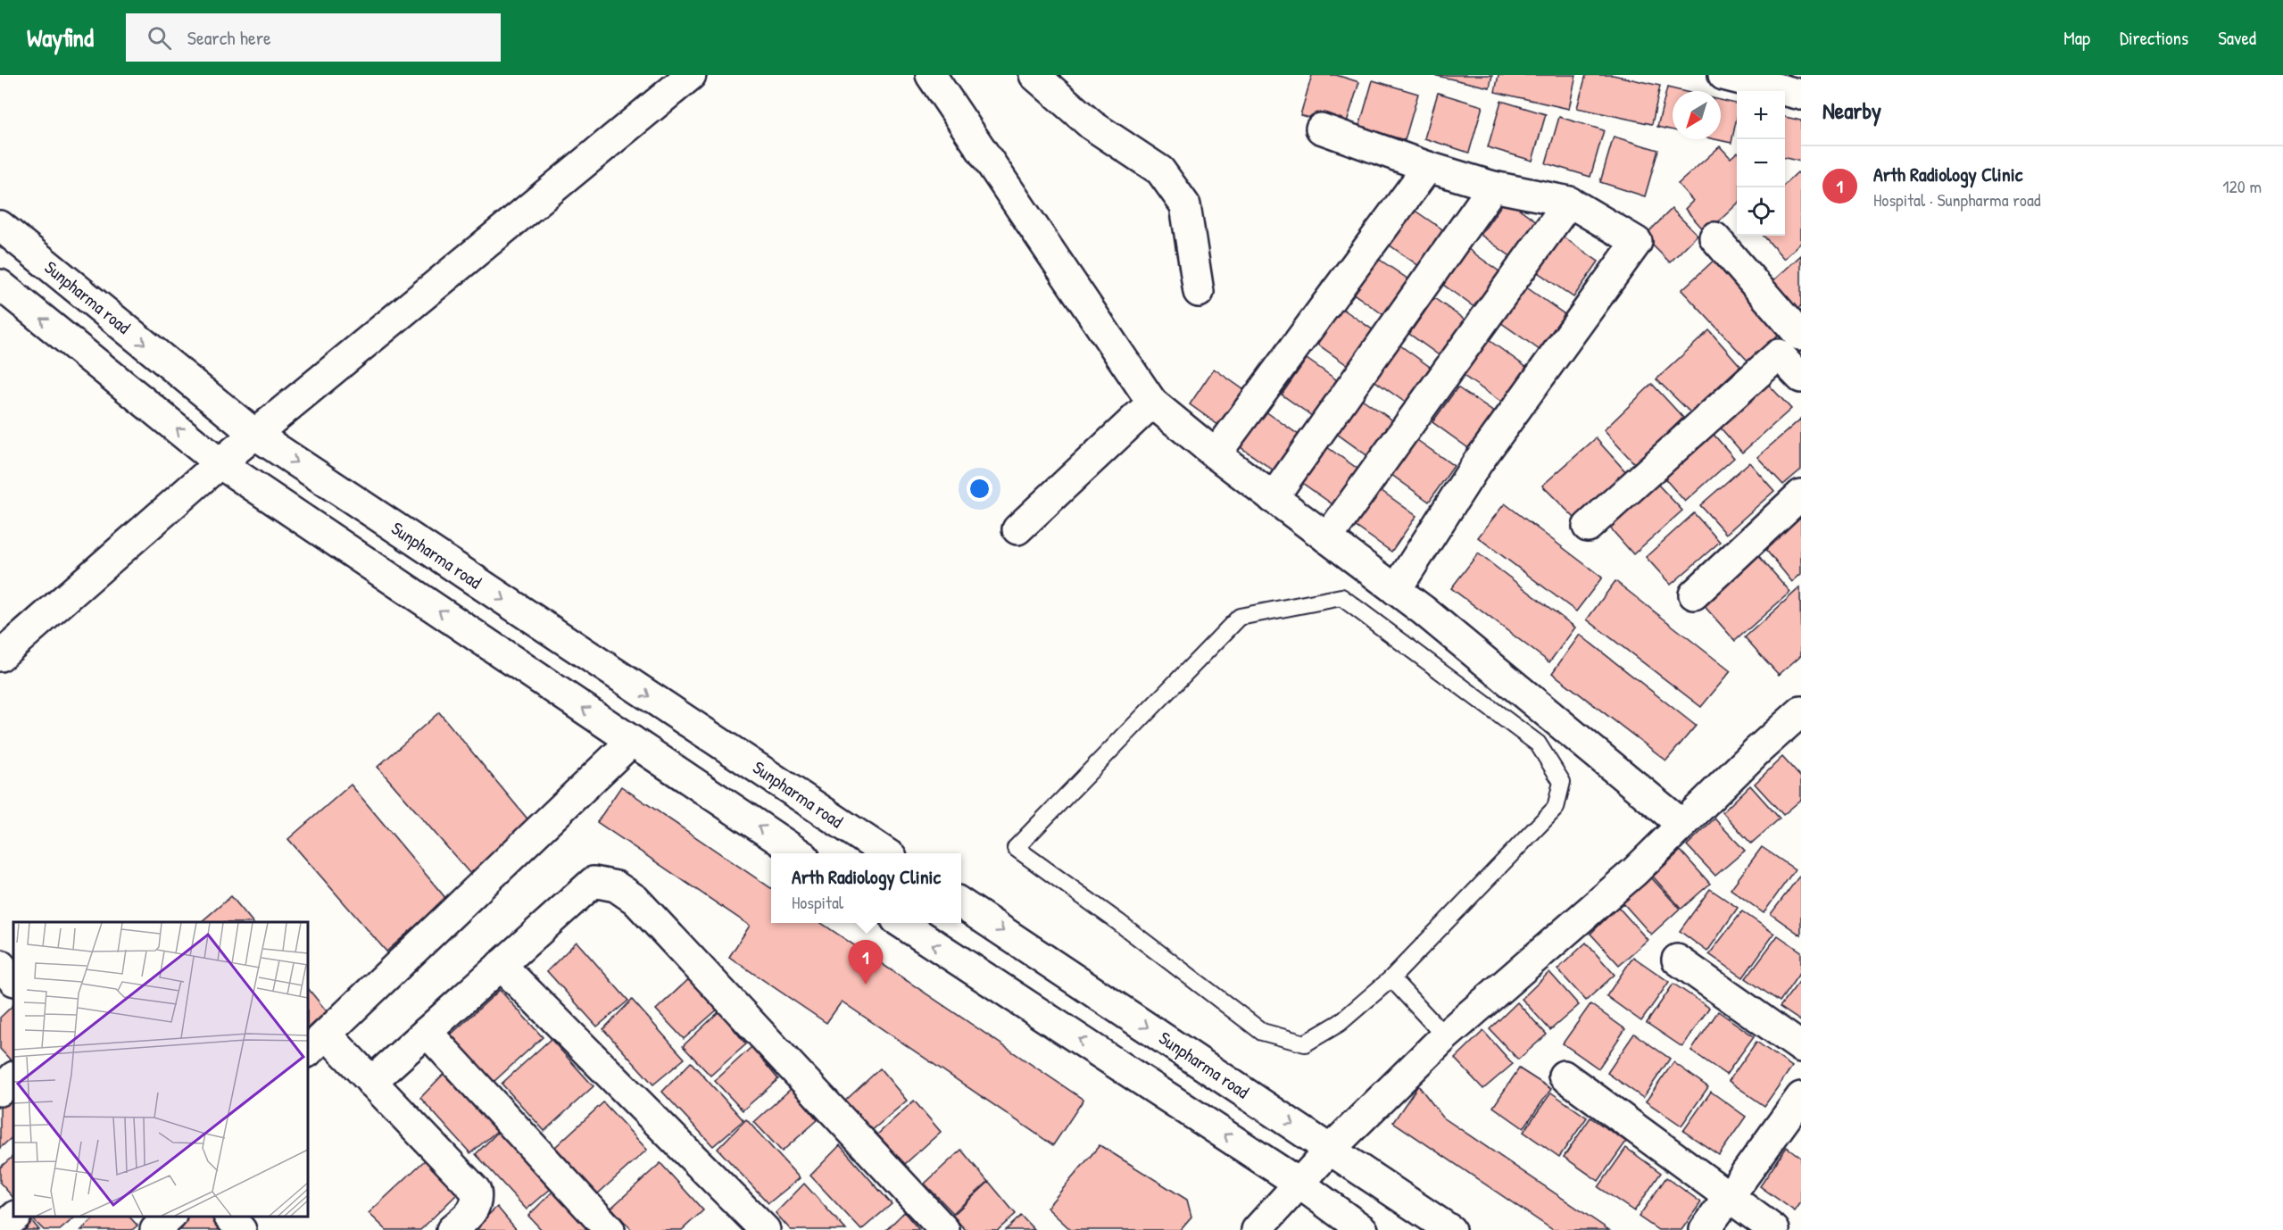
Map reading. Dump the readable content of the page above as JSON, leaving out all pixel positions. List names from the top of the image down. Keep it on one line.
{"streets":{"street":["Sunpharma road"]},"north":"bottom left","page":{"header":"Wayfind","search":"Search here","nav":["Map","Directions","Saved"],"heading":"Nearby","map_buttons":["+","−"],"list":[{"mark":"1","name":"Arth Radiology Clinic","note":"Hospital · Sunpharma road","value":"120 m"}],"popup":["Arth Radiology Clinic","Hospital"],"pins":"1"}}
